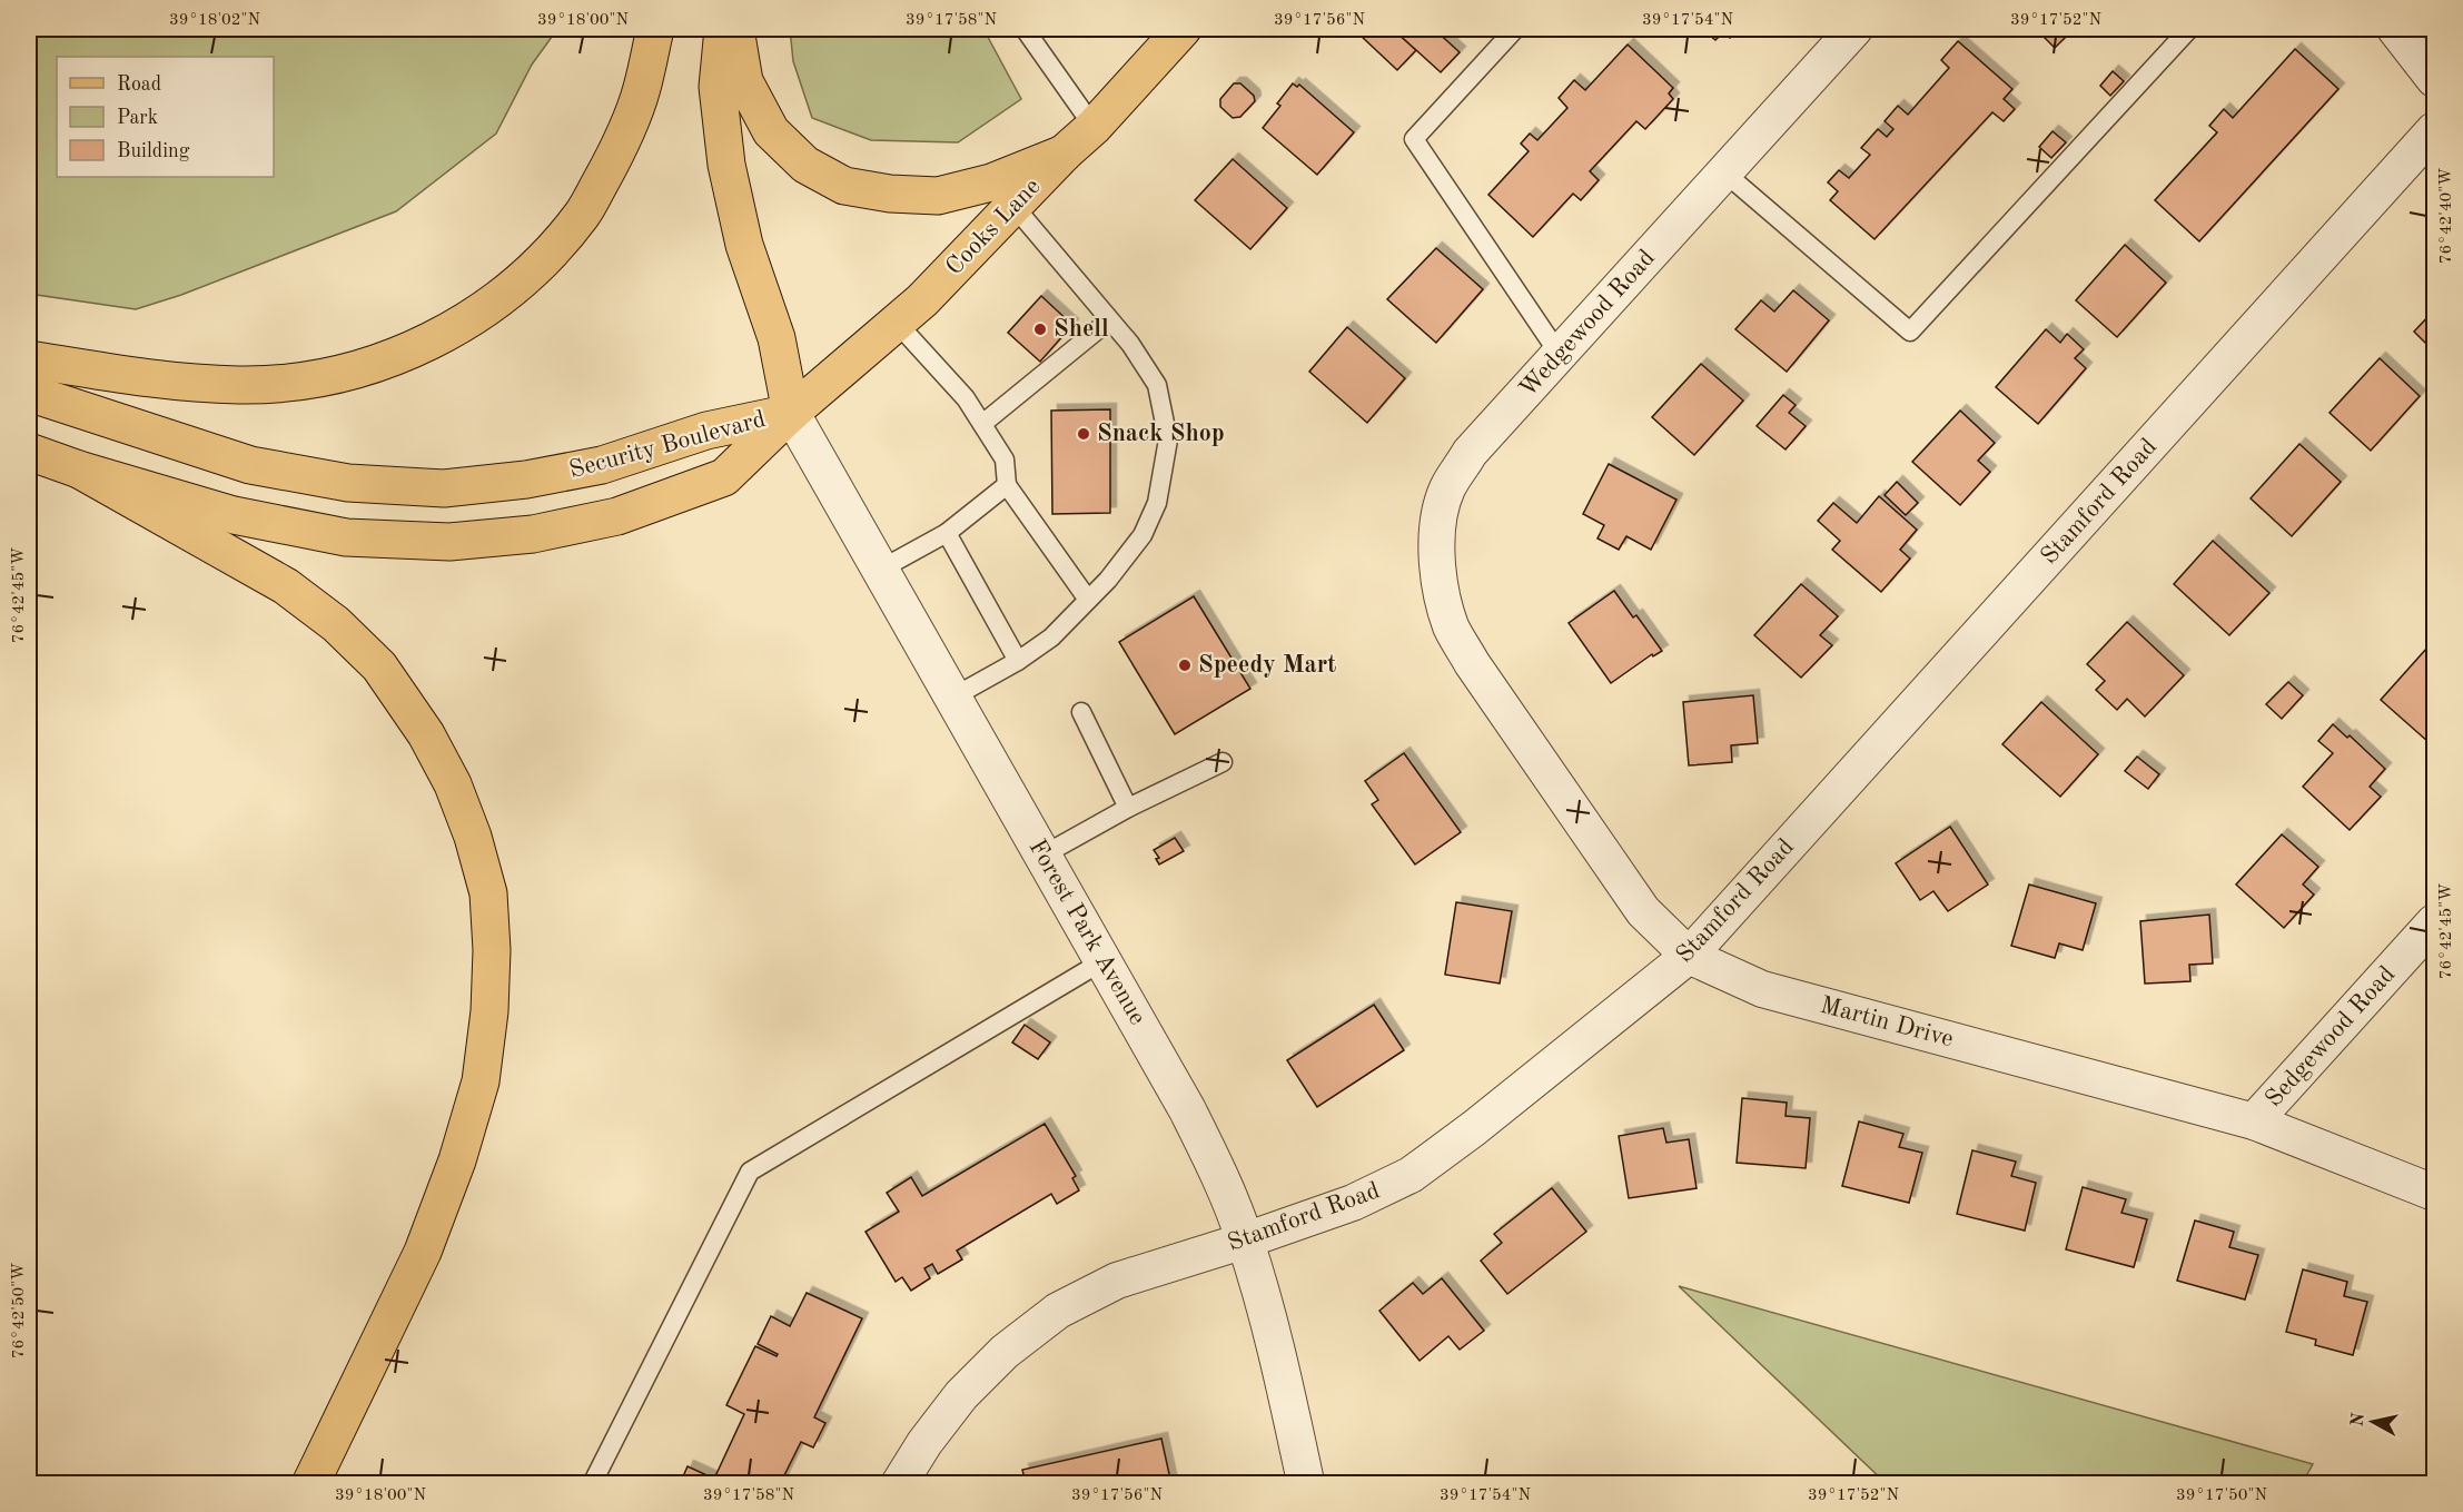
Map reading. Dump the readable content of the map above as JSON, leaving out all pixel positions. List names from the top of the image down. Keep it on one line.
{"streets":{"main road":["Cooks Lane","Security Boulevard"],"street":["Wedgewood Road","Stamford Road","Forest Park Avenue","Martin Drive","Sedgewood Road"]},"crossings":[["Cooks Lane","Security Boulevard"],["Cooks Lane","Forest Park Avenue"],["Wedgewood Road","Martin Drive"],["Security Boulevard","Forest Park Avenue"],["Stamford Road","Forest Park Avenue"],["Stamford Road","Martin Drive"],["Martin Drive","Sedgewood Road"]],"places":["Shell","Snack Shop","Speedy Mart"],"legend":["Road","Park","Building"],"north":"left","coordinates":["39°18'02\"N","39°18'00\"N","39°17'58\"N","39°17'56\"N","39°17'54\"N","39°17'52\"N","76°42'40\"W","76°42'45\"W","76°42'50\"W","39°17'50\"N"]}
